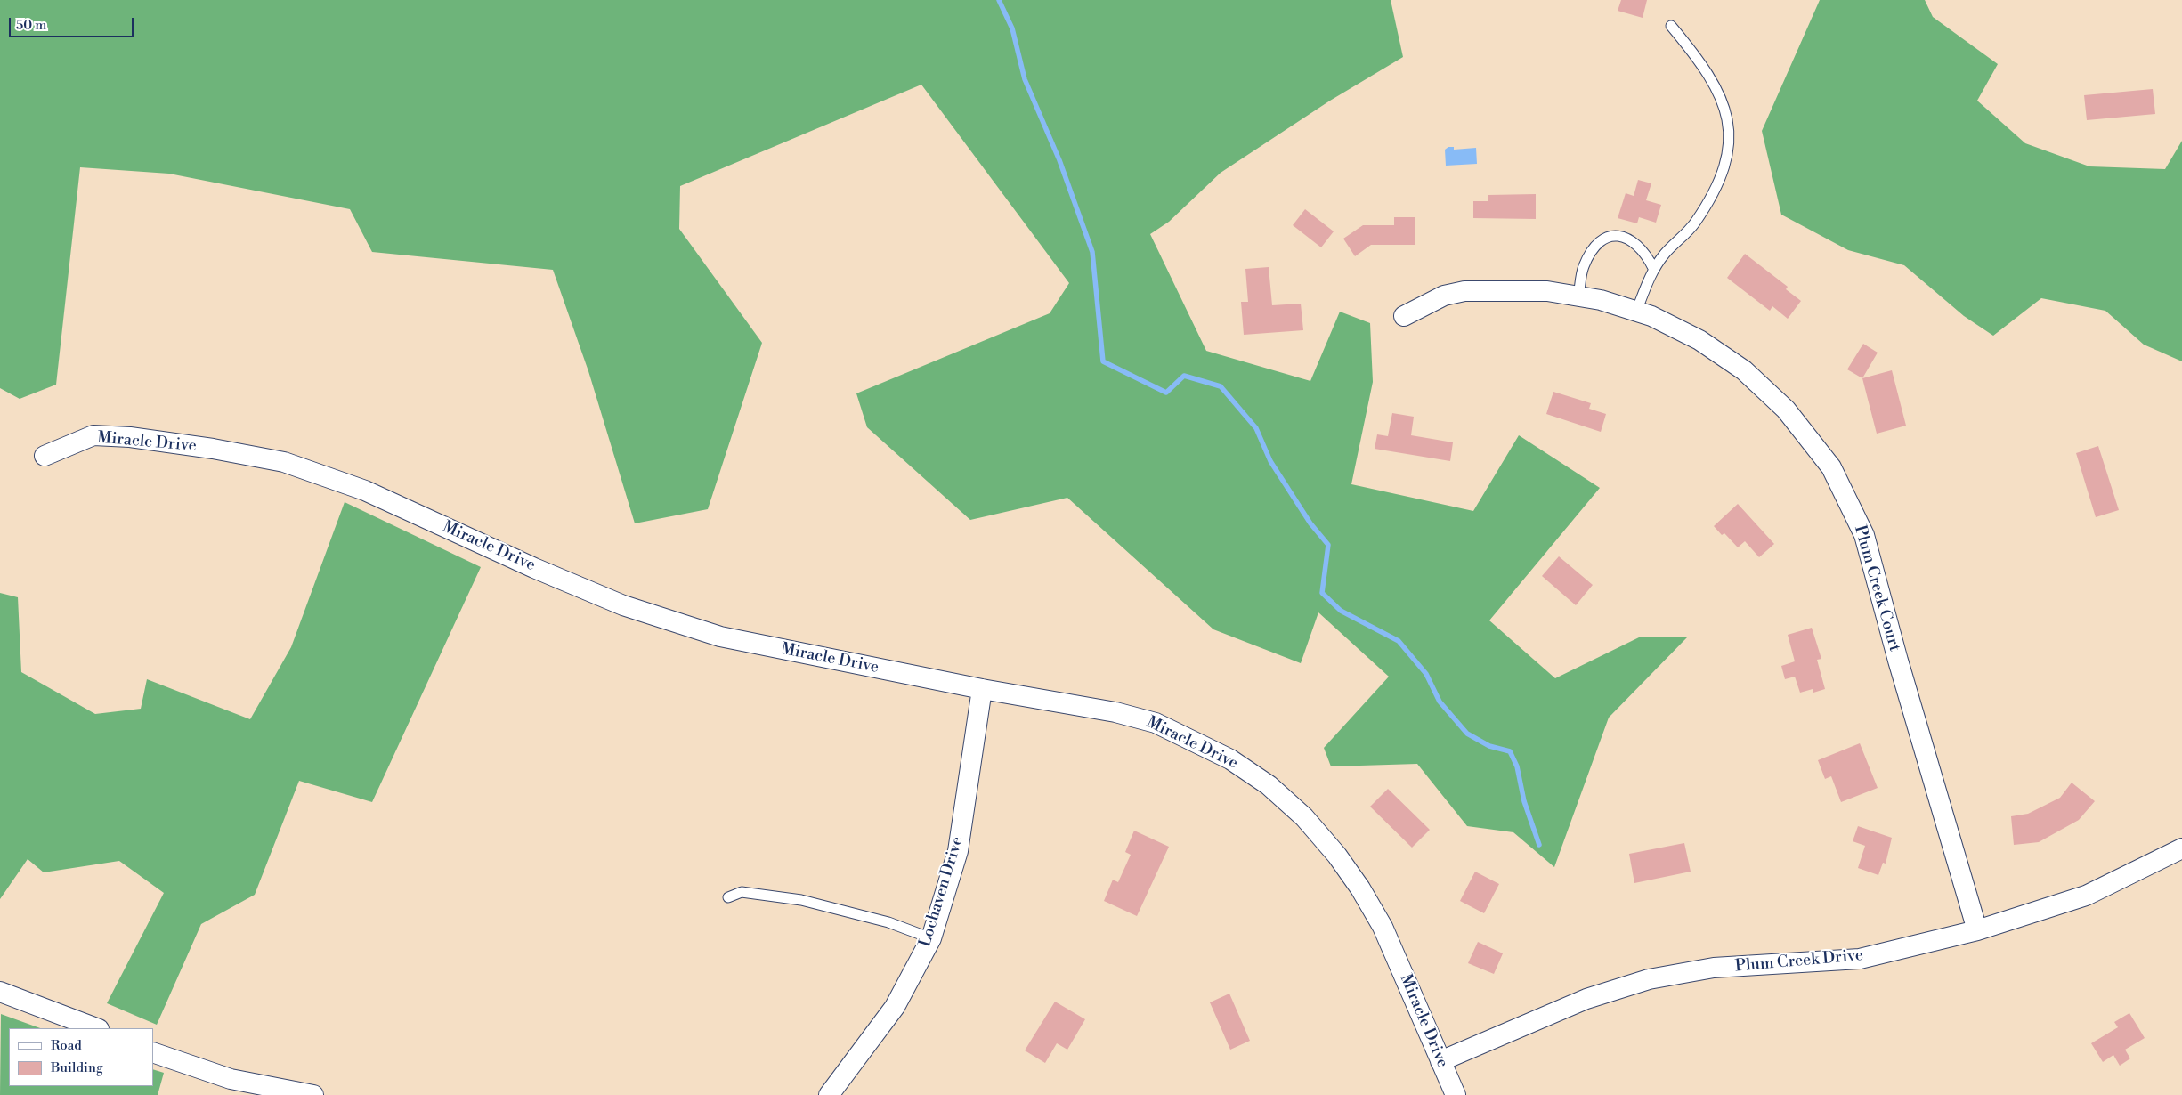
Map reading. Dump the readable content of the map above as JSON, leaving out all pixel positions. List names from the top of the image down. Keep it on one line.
{"streets":{"street":["Miracle Drive","Plum Creek Court","Lochaven Drive","Plum Creek Drive"]},"crossings":[["Miracle Drive","Lochaven Drive"],["Miracle Drive","Plum Creek Drive"],["Plum Creek Court","Plum Creek Drive"]],"legend":["Road","Building"],"scale_bar":"50 m"}
